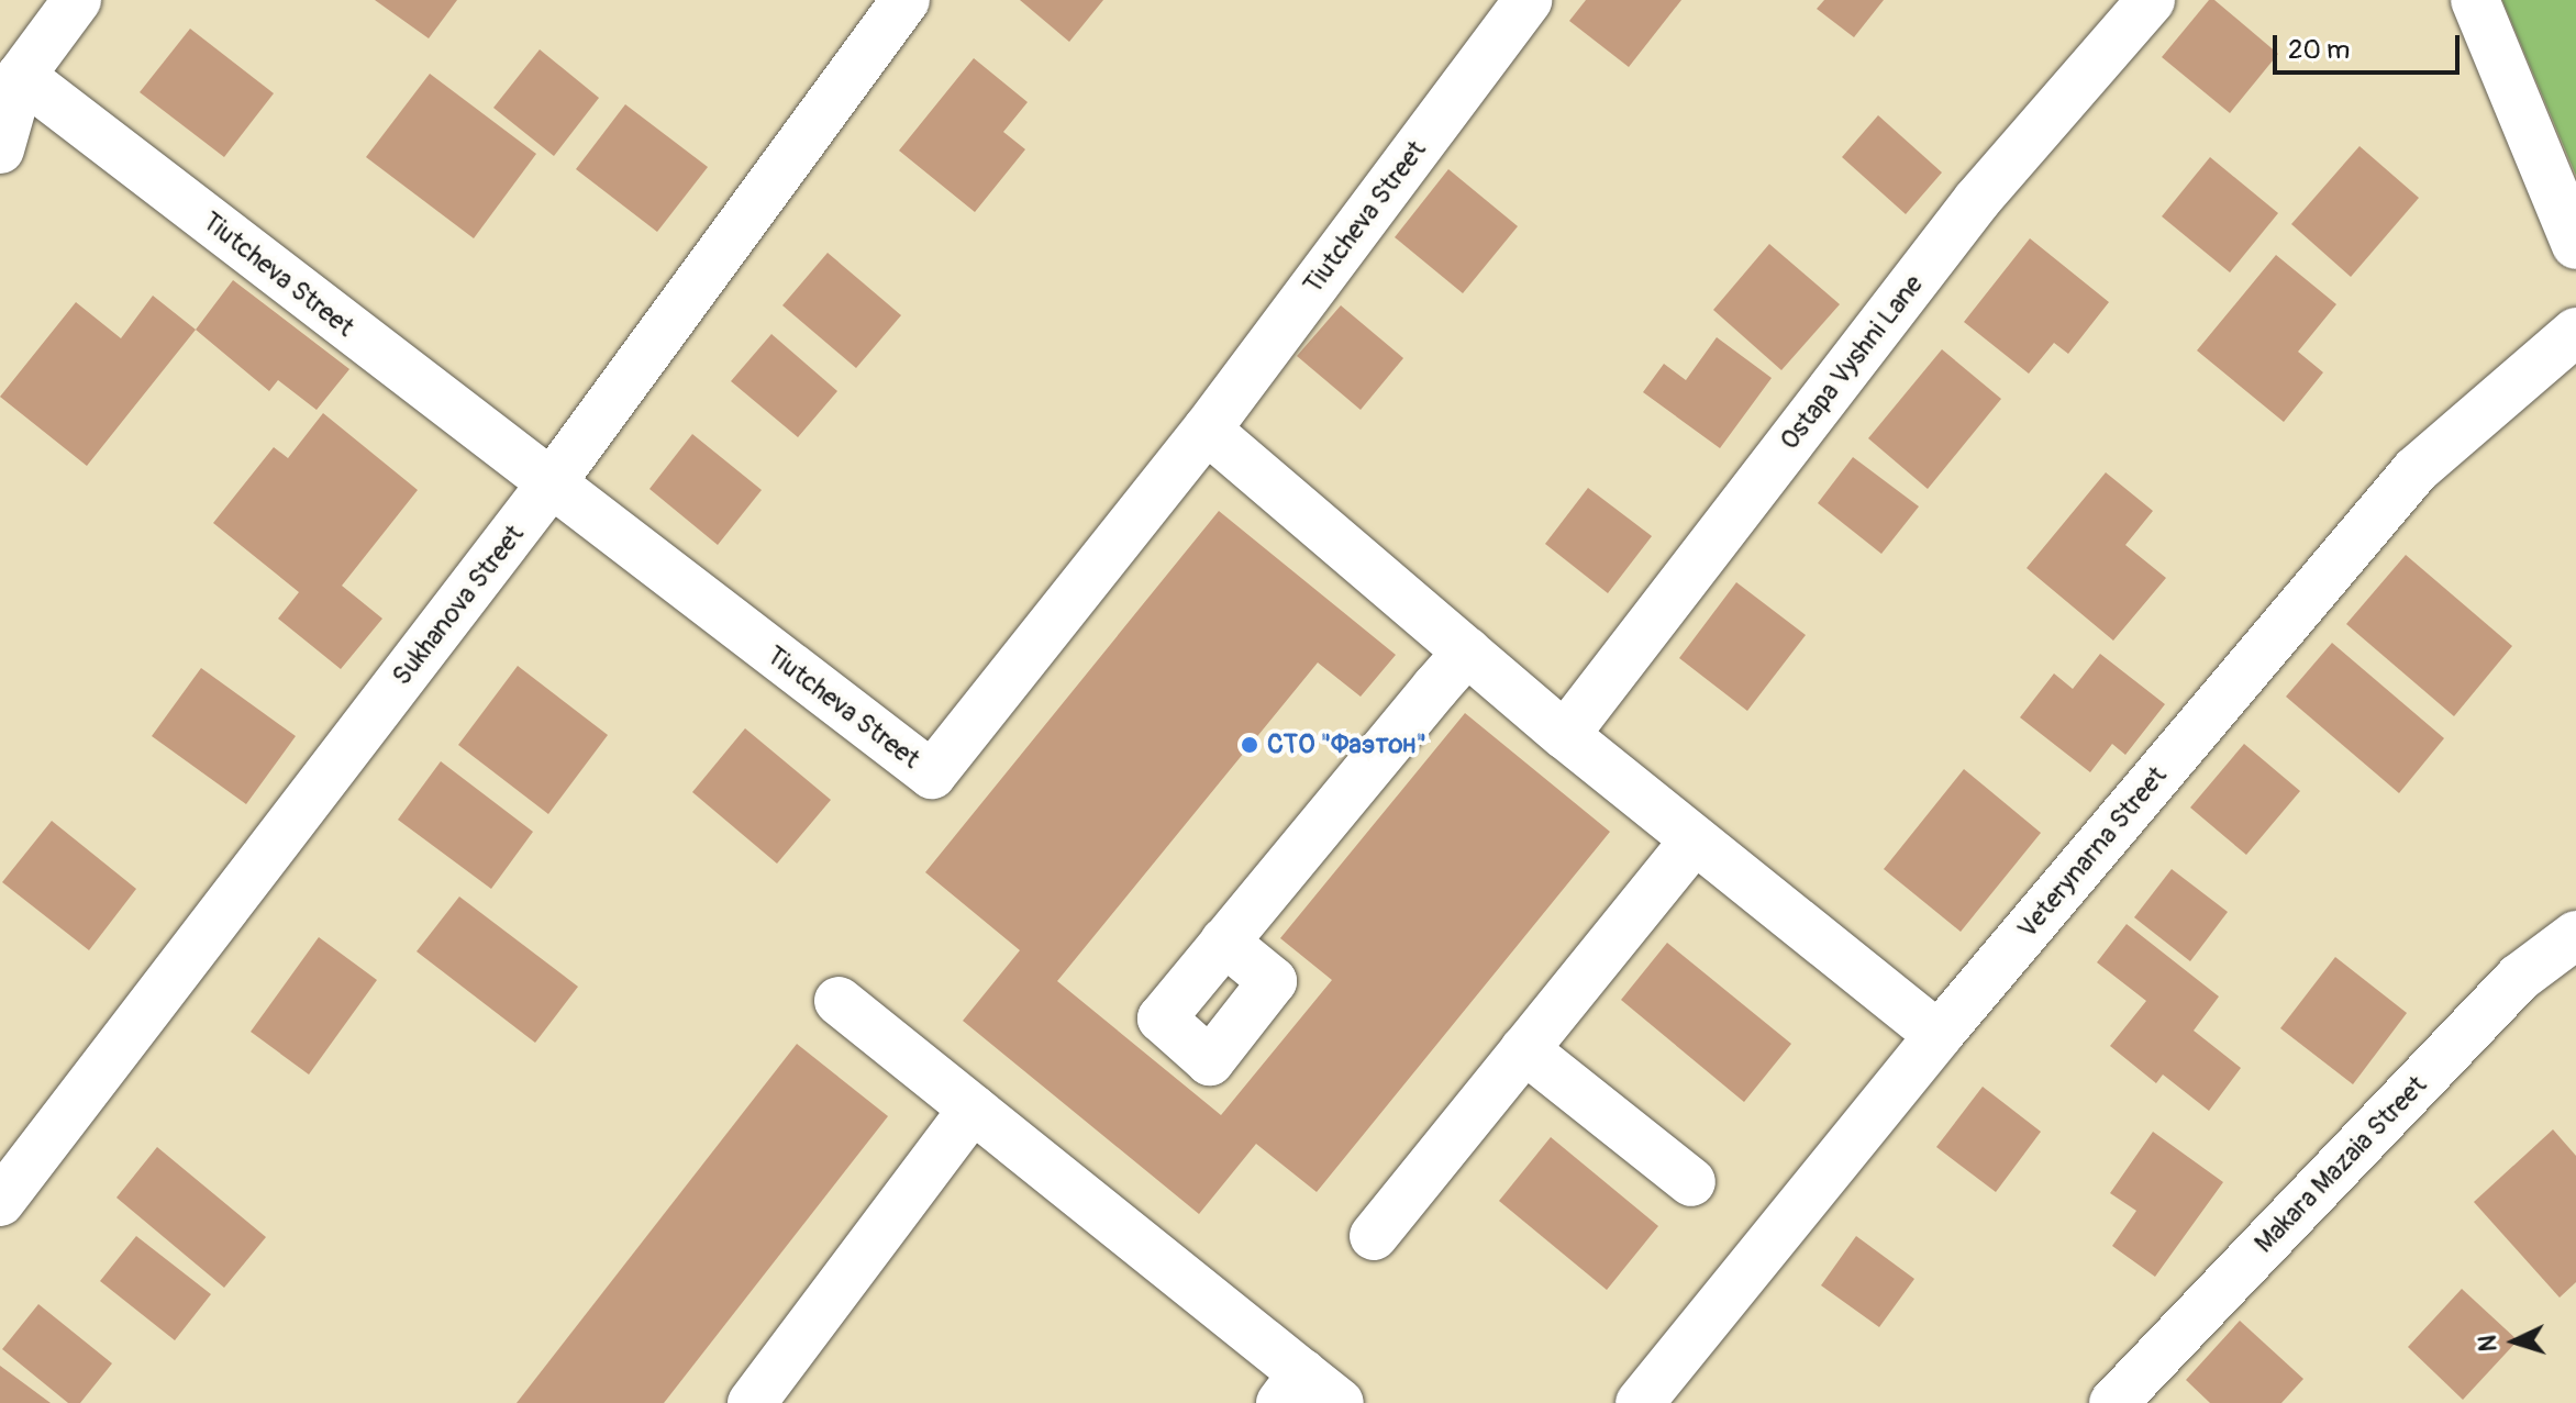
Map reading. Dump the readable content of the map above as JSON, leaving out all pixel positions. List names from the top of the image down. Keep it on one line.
{"streets":{"street":["Tiutcheva Street","Ostapa Vyshni Lane","Sukhanova Street","Veterynarna Street","Makara Mazaia Street"]},"crossings":[["Tiutcheva Street","Sukhanova Street"]],"places":["СТО \"Фаэтон\""],"scale_bar":"20 m","north":"left"}
